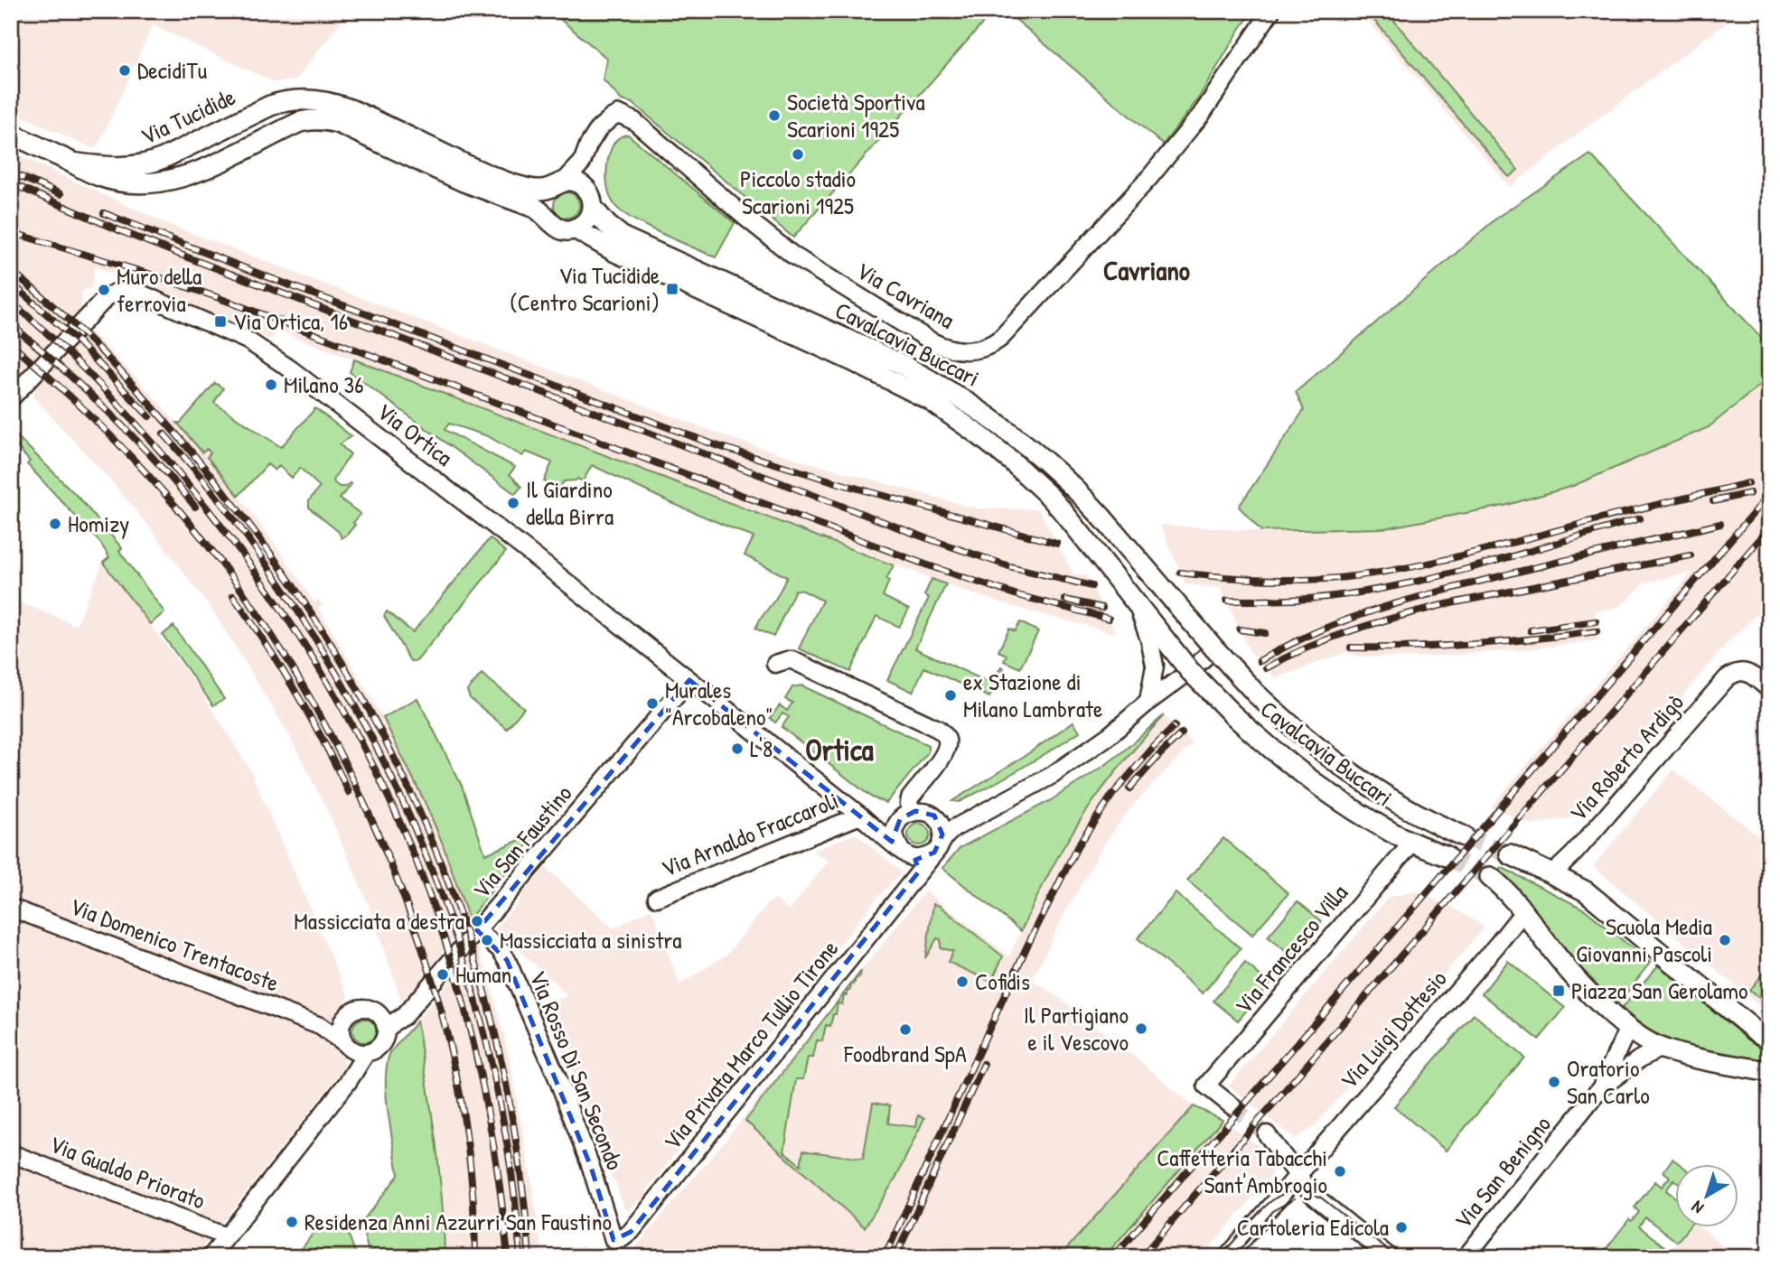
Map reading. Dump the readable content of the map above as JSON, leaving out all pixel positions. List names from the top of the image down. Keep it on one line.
{"streets":{"street":["Via Tucidide","Via Cavriana","Cavalcavia Buccari","Via Ortica","Via Roberto Ardigò","Via Arnaldo Fraccaroli","Via San Faustino","Via Domenico Trentacoste","Via Francesco Villa","Via Luigi Dottesio","Via Privata Marco Tullio Tirone","Via Rosso Di San Secondo","Via Gualdo Priorato","Via San Benigno"]},"crossings":[["Via Tucidide","Via Cavriana"],["Via Tucidide","Cavalcavia Buccari"],["Cavalcavia Buccari","Via Francesco Villa"],["Via Ortica","Via Arnaldo Fraccaroli"],["Via Ortica","Via San Faustino"],["Via Ortica","Via Privata Marco Tullio Tirone"],["Via San Faustino","Via Domenico Trentacoste"],["Via San Faustino","Via Rosso Di San Secondo"],["Via San Faustino","Via Gualdo Priorato"],["Via Privata Marco Tullio Tirone","Via Rosso Di San Secondo"]],"districts":["Cavriano","Ortica"],"places":{"other":["DecidiTu","Società Sportiva Scarioni 1925","Piccolo stadio Scarioni 1925","Muro della ferrovia","Milano 36","Il Giardino della Birra","Homizy","ex Stazione di Milano Lambrate","Murales \"Arcobaleno\"","L'8","Massicciata a destra","Massicciata a sinistra","Scuola Media Giovanni Pascoli","Human","Cofidis","Il Partigiano e il Vescovo","Foodbrand SpA","Oratorio San Carlo","Caffetteria Tabacchi Sant'Ambrogio","Residenza Anni Azzurri San Faustino","Cartoleria Edicola"],"transit":["Via Tucidide (Centro Scarioni)","Via Ortica, 16","Piazza San Gerolamo"]},"north":"bottom left"}
